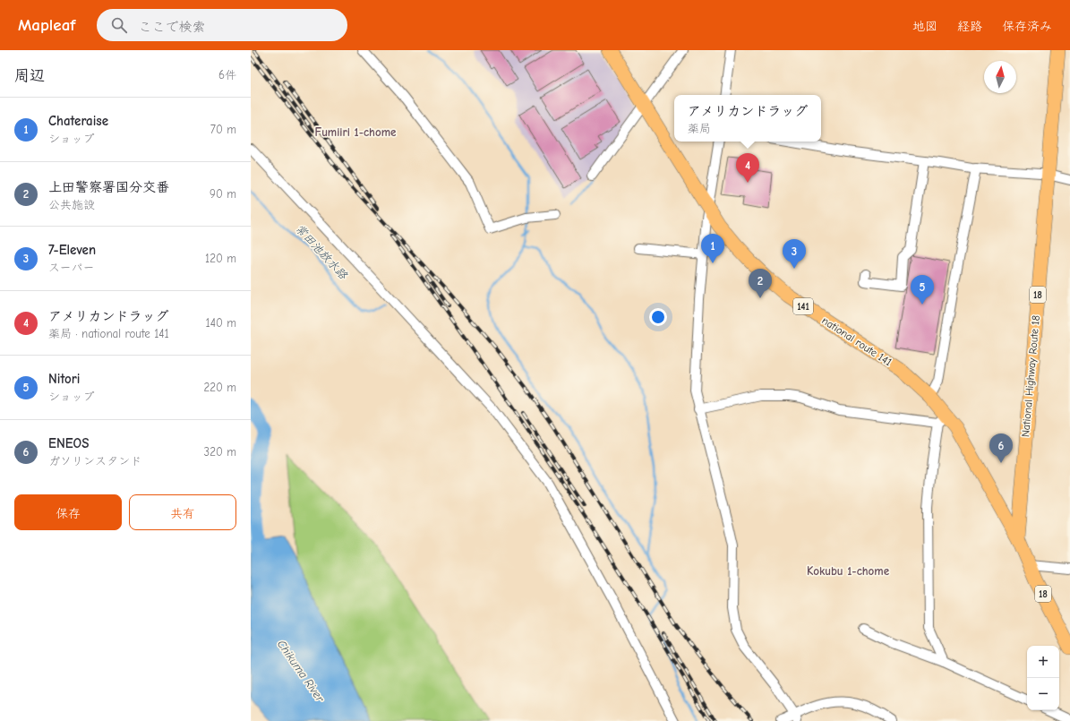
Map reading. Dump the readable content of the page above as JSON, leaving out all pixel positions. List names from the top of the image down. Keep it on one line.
{"streets":{"highway":["18","141","national route 141","National Highway Route 18"]},"crossings":[["national route 141","National Highway Route 18"]],"districts":["Fumiiri 1-chome","Kokubu 1-chome"],"water":["常田池放水路","Chikuma River"],"north":"top","page":{"header":"Mapleaf","search":"ここで検索","nav":["地図","経路","保存済み"],"heading":["周辺","6件"],"popup":["アメリカンドラッグ","薬局"],"list":[{"mark":"1","name":"Chateraise","note":"ショップ","value":"70 m"},{"mark":"2","name":"上田警察署国分交番","note":"公共施設","value":"90 m"},{"mark":"3","name":"7-Eleven","note":"スーパー","value":"120 m"},{"mark":"4","name":"アメリカンドラッグ","note":"薬局 · national route 141","value":"140 m"},{"mark":"5","name":"Nitori","note":"ショップ","value":"220 m"},{"mark":"6","name":"ENEOS","note":"ガソリンスタンド","value":"320 m"}],"pins":["4","1","3","2","5","6"],"buttons":["保存","共有"],"map_buttons":["+","−"]}}
